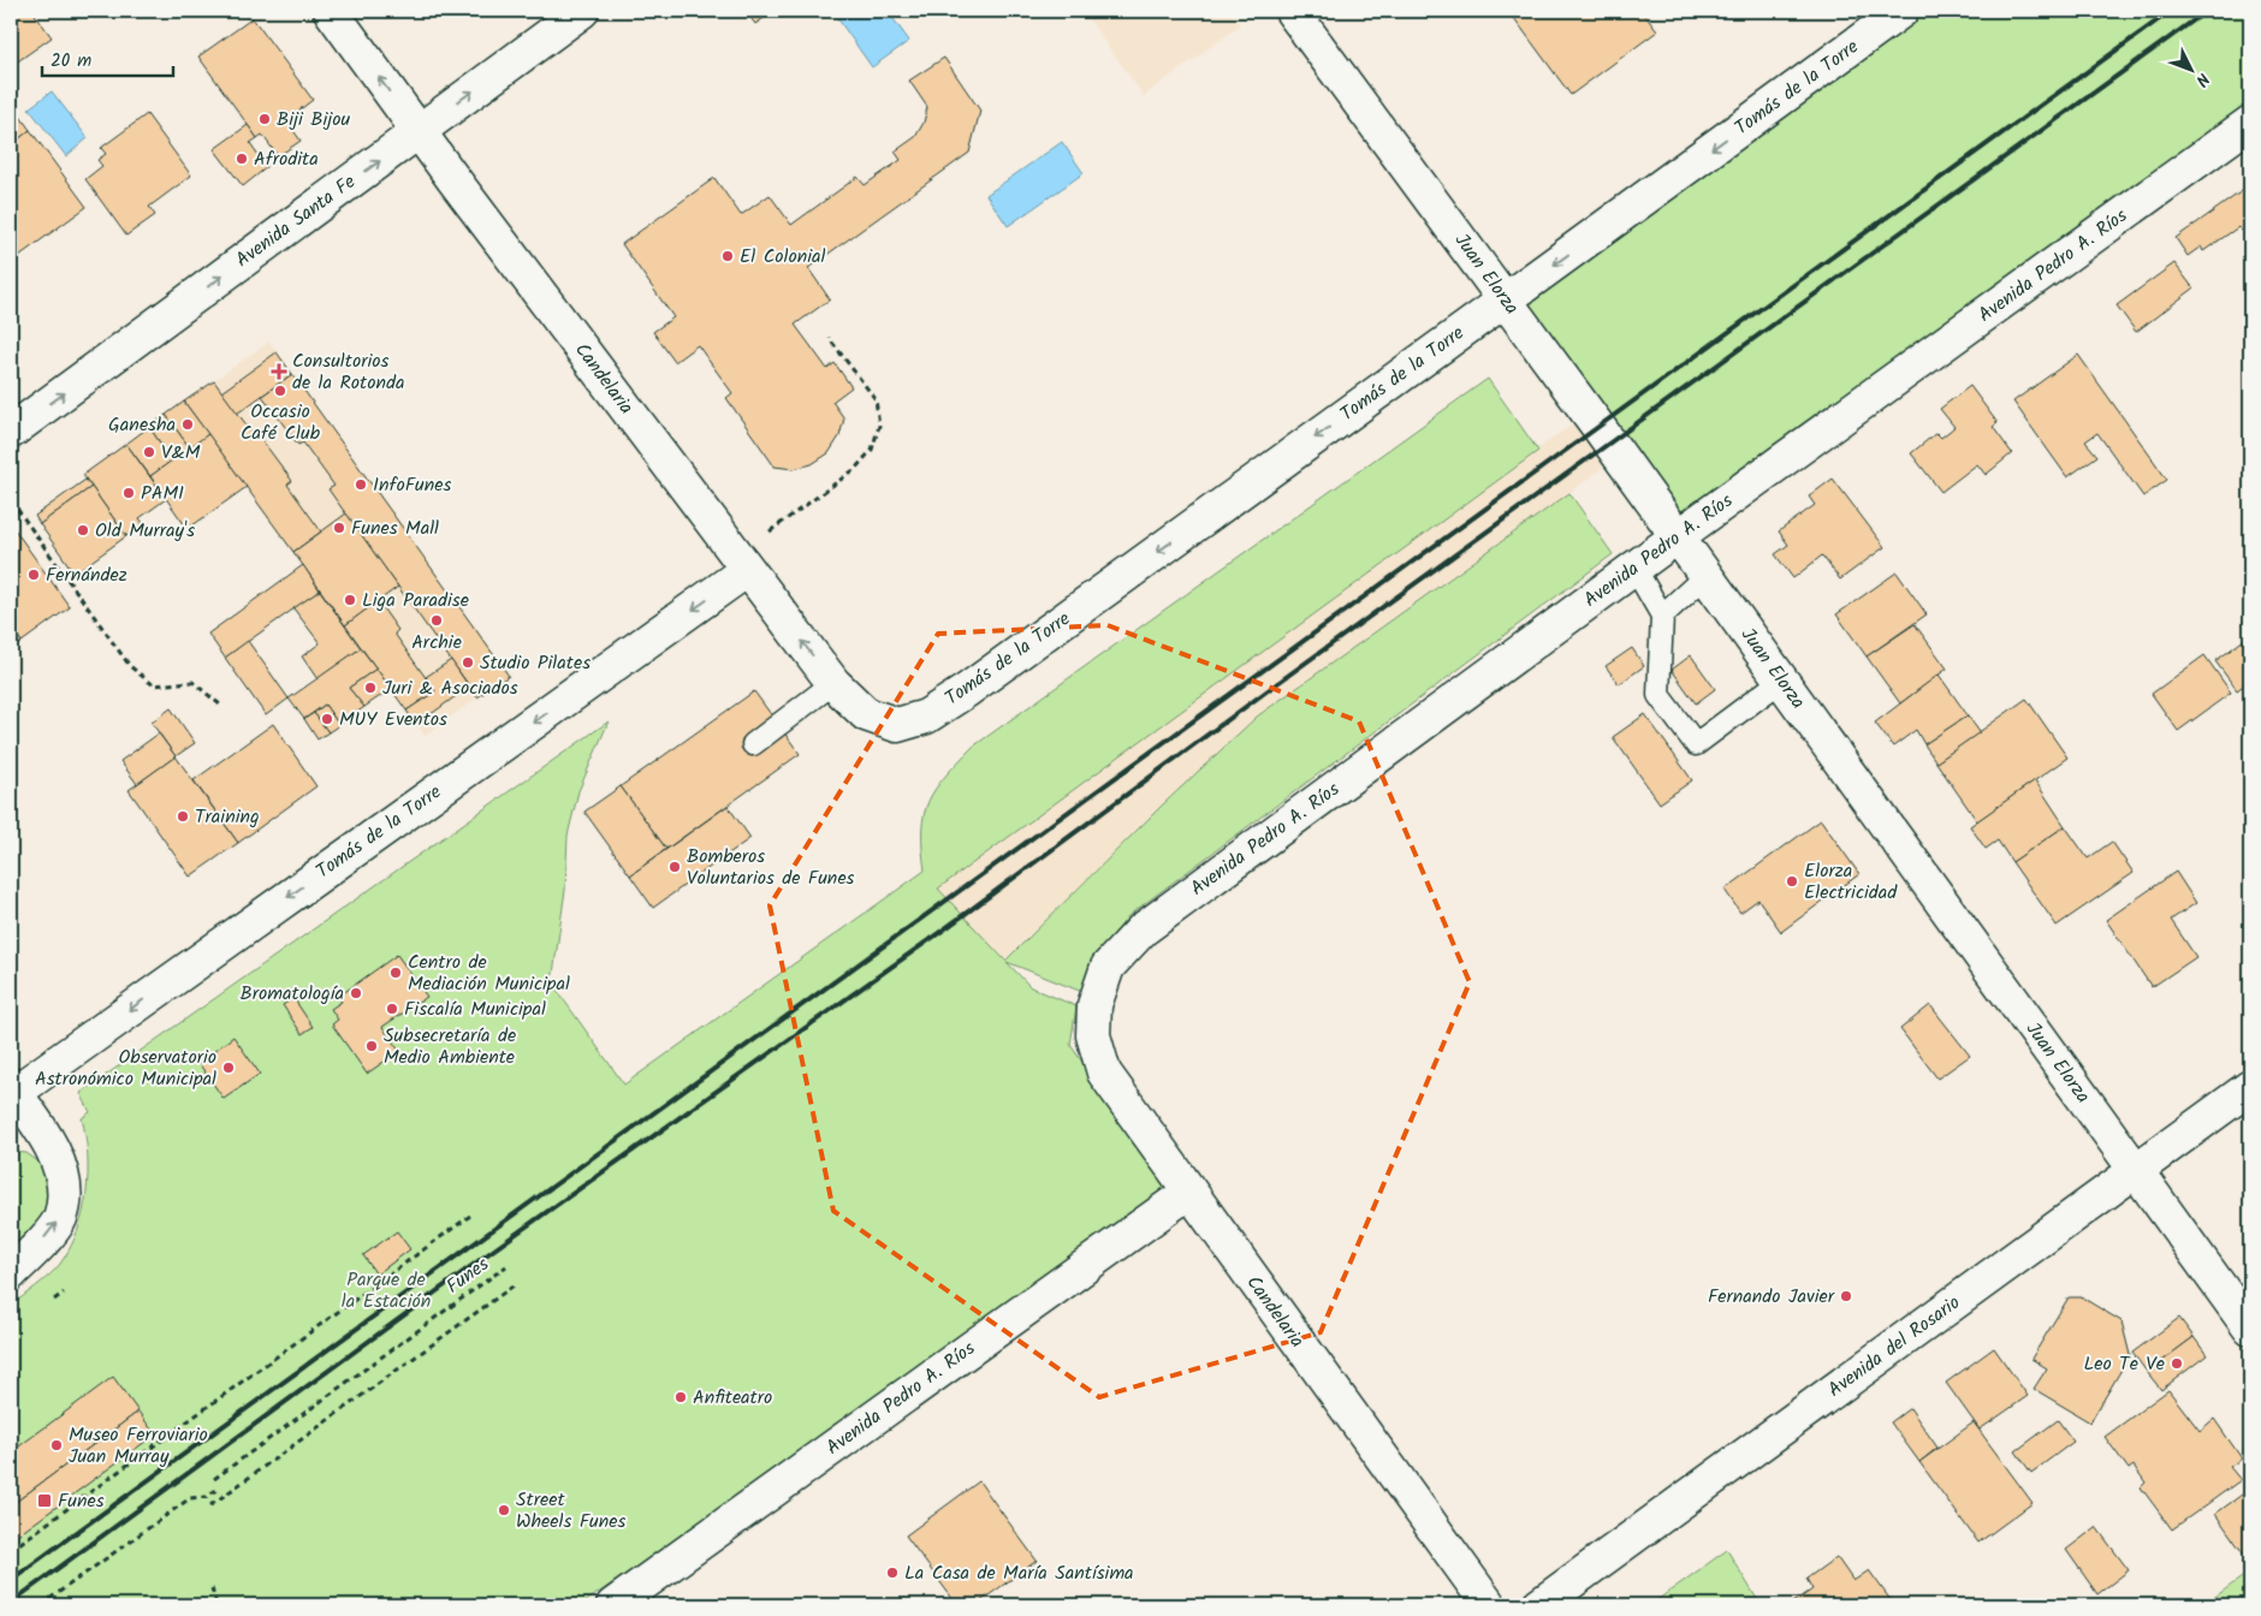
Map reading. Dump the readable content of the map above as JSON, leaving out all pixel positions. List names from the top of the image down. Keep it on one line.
{"streets":{"street":["Tomás de la Torre","Avenida Santa Fe","Avenida Pedro A. Ríos","Juan Elorza","Candelaria","Avenida del Rosario"],"path":["Funes"]},"crossings":[["Tomás de la Torre","Juan Elorza"],["Tomás de la Torre","Candelaria"],["Avenida Santa Fe","Candelaria"],["Avenida Pedro A. Ríos","Juan Elorza"],["Avenida Pedro A. Ríos","Candelaria"],["Juan Elorza","Avenida del Rosario"]],"one_way":["Tomás de la Torre","Avenida Santa Fe"],"parks":["Parque de la Estación"],"places":{"other":["Biji Bijou","Afrodita","El Colonial","Occasio Café Club","Ganesha","V&M","InfoFunes","PAMI","Funes Mall","Old Murray's","Fernández","Liga Paradise","Archie","Studio Pilates","Juri & Asociados","MUY Eventos","Training","Bomberos Voluntarios de Funes","Elorza Electricidad","Centro de Mediación Municipal","Bromatología","Fiscalía Municipal","Subsecretaría de Medio Ambiente","Observatorio Astronómico Municipal","Fernando Javier","Leo Te Ve","Anfiteatro","Museo Ferroviario Juan Murray","Street Wheels Funes","La Casa de María Santísima"],"health":["Consultorios de la Rotonda"],"transit":["Funes"]},"scale_bar":"20 m","north":"bottom right"}
